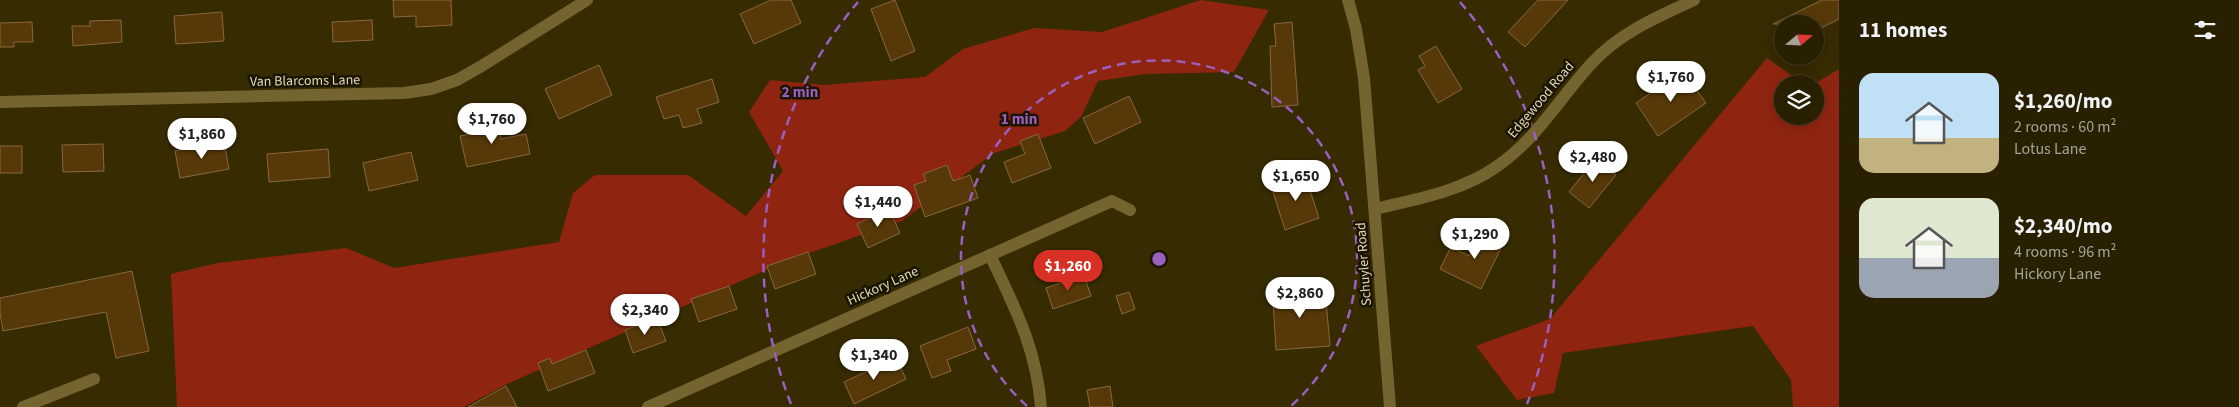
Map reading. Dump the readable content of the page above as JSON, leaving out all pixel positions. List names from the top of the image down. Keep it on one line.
{"streets":{"street":["Van Blarcoms Lane","Edgewood Road","Schuyler Road","Hickory Lane"]},"crossings":[["Edgewood Road","Schuyler Road"]],"north":"right","page":{"heading":"11 homes","list":[{"name":"$1,260/mo","note":"2 rooms · 60 m² · Lotus Lane"},{"name":"$2,340/mo","note":"4 rooms · 96 m² · Hickory Lane"}],"price":["$1,760","$1,760","$1,860","$2,480","$1,650","$1,440","$1,290","$1,260","$2,860","$2,340","$1,340"]},"rings":["2 min","1 min"]}
